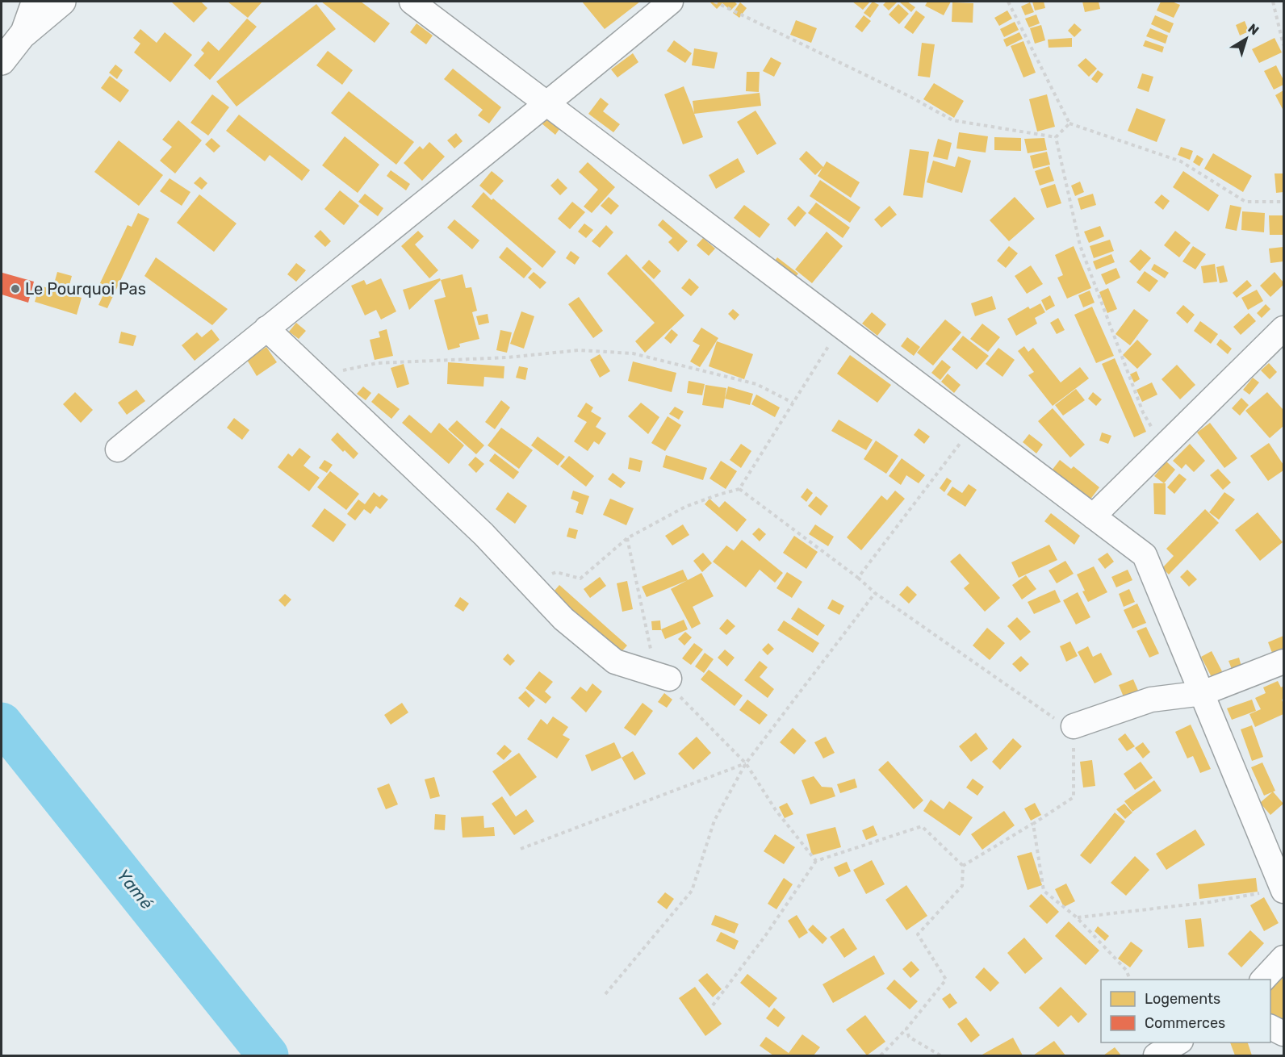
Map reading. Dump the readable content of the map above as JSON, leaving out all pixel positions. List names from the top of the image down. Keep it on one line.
{"water":["Yamé"],"places":["Le Pourquoi Pas"],"legend":["Logements","Commerces"],"north":"top right"}
